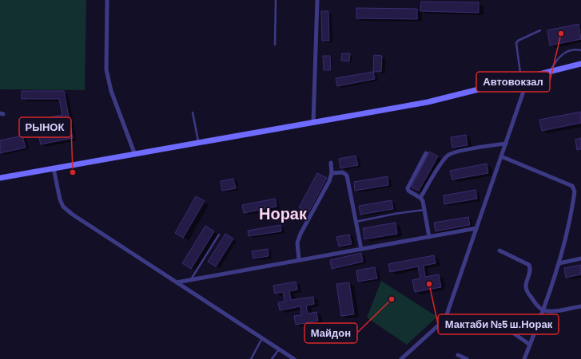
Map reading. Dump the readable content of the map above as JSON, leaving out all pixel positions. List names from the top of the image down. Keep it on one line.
{"districts":["Норак"],"places":["Автовокзал","РЫНОК","Мактаби №5 ш.Норак","Майдон"]}
